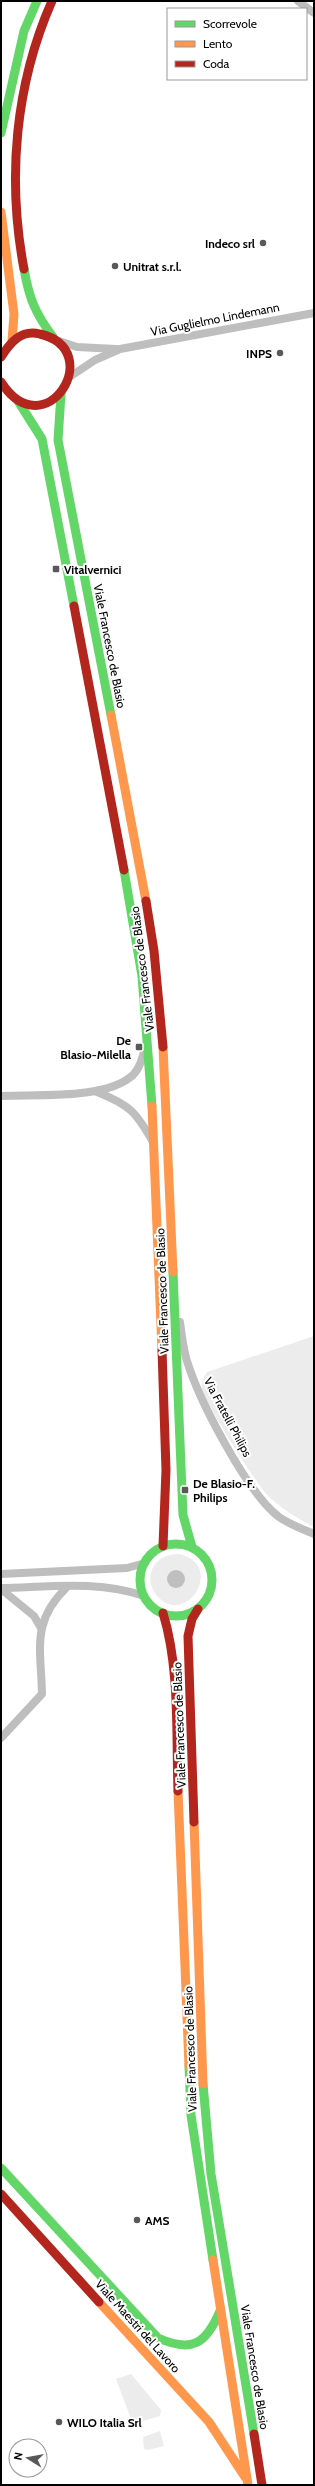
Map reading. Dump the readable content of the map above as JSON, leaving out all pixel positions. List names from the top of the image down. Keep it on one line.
{"streets":{"street":["Via Guglielmo Lindemann","Viale Francesco de Blasio","Via Fratelli Philips","Viale Maestri del Lavoro"]},"crossings":[["Via Guglielmo Lindemann","Viale Francesco de Blasio"],["Viale Francesco de Blasio","Via Fratelli Philips"],["Viale Francesco de Blasio","Viale Maestri del Lavoro"]],"places":{"other":["Indeco srl","Unitrat s.r.l.","INPS","AMS","WILO Italia Srl"],"transit":["Vitalvernici","De Blasio-Milella","De Blasio-F. Philips"]},"legend":["Scorrevole","Lento","Coda"],"north":"left"}
